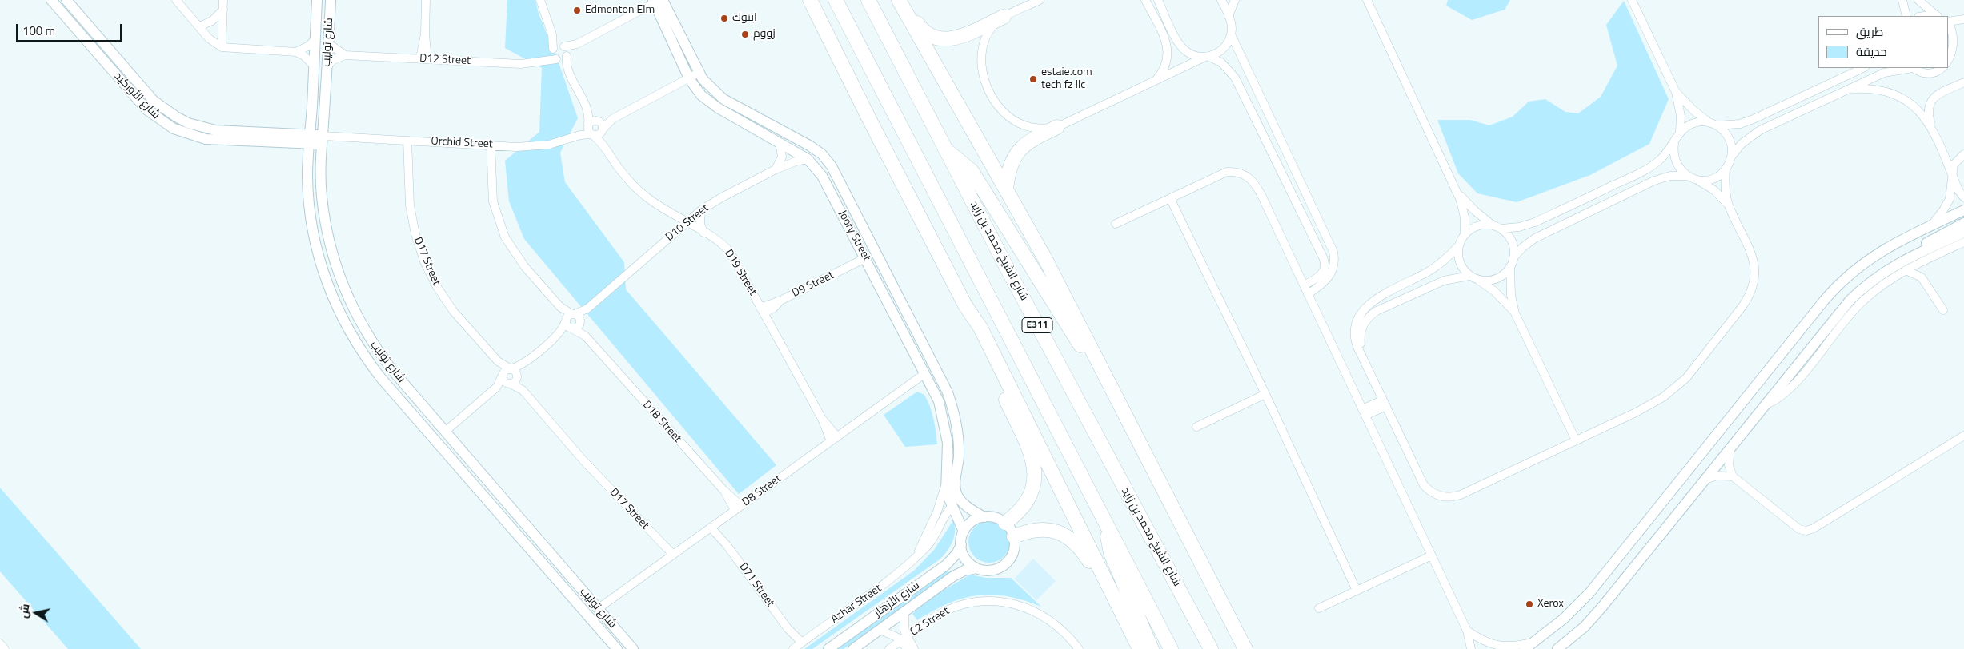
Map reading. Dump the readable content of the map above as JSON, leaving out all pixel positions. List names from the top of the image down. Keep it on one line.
{"streets":{"highway":["شارع الشيخ محمد بن زايد","E311"],"street":["شارع توليب","D12 Street","شارع الأوركيد","Orchid Street","D10 Street","Joory Street","D17 Street","D19 Street","D9 Street","D18 Street","D8 Street","D71 Street","شارع الأزهار","Azhar Street","C2 Street"]},"crossings":[["شارع توليب","شارع الأوركيد"],["شارع توليب","Orchid Street"],["شارع توليب","D8 Street"],["شارع الأوركيد","Orchid Street"],["Orchid Street","D17 Street"],["Orchid Street","D19 Street"],["D10 Street","Joory Street"],["D10 Street","D19 Street"],["D10 Street","D18 Street"],["Joory Street","D9 Street"],["Joory Street","D8 Street"],["Joory Street","شارع الأزهار"],["Joory Street","Azhar Street"],["D17 Street","D8 Street"],["D19 Street","D9 Street"],["D19 Street","D8 Street"],["D18 Street","D8 Street"],["D8 Street","D71 Street"],["D71 Street","Azhar Street"]],"places":["Edmonton Elm","اينوك","زووم","estaie.com tech fz llc","Xerox"],"legend":["طريق","حديقة"],"scale_bar":"100 m","north":"left"}
